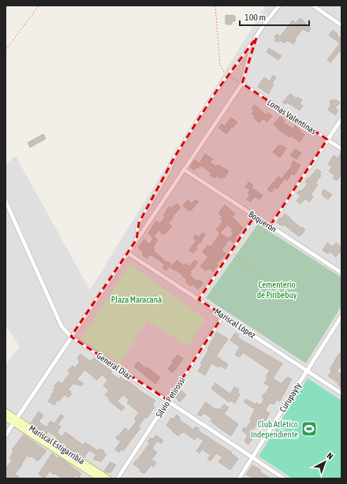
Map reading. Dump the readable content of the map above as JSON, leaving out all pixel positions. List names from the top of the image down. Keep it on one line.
{"streets":{"street":["Lomas Valentinas","Boquerón","Mariscal López","General Díaz","Silvio Petirossi","Curupayty","Mariscal Estigarribia"]},"crossings":[["Mariscal López","Silvio Petirossi"],["Mariscal López","Curupayty"],["General Díaz","Silvio Petirossi"],["General Díaz","Curupayty"]],"parks":["Cementerio de Piribebuy","Plaza Maracaná"],"places":{"sports":["Club Atlético Independiente"]},"scale_bar":"100 m","north":"top right"}
